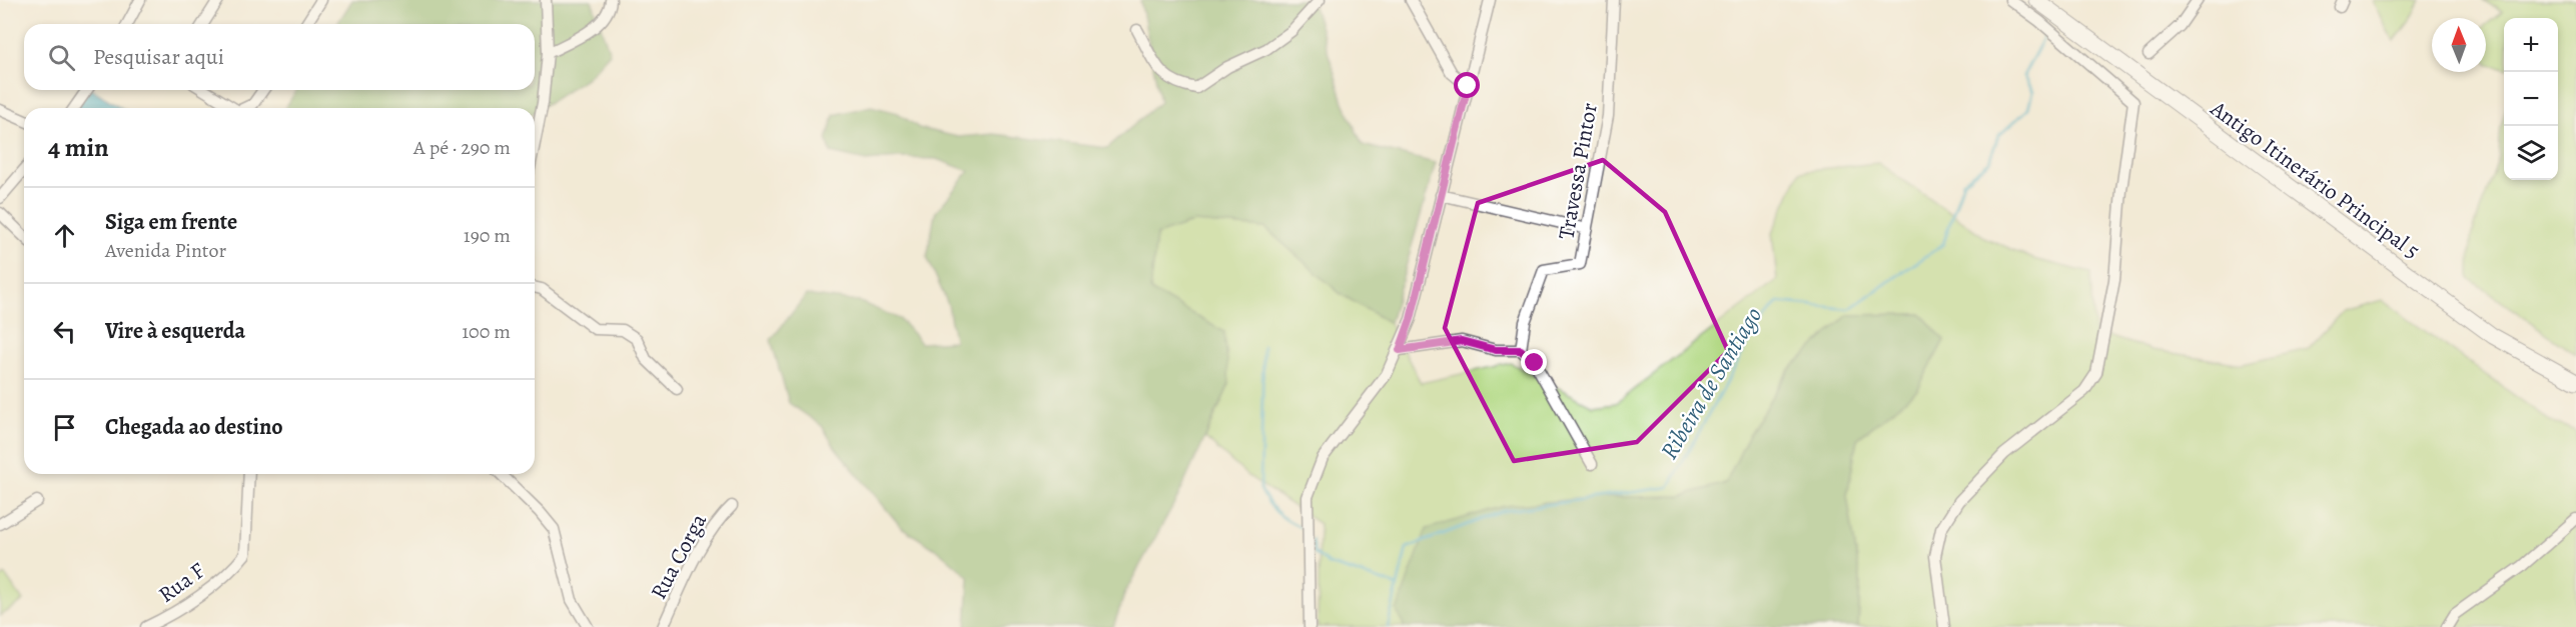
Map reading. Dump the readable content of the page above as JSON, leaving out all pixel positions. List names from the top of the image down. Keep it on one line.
{"streets":{"highway":["Antigo Itinerário Principal 5"],"street":["Travessa Pintor","Rua Corga","Rua F"]},"water":["Ribeira de Santiago"],"north":"top","page":{"map_buttons":["+","−"],"search":"Pesquisar aqui","heading":["4 min","A pé · 290 m"],"list":[["Siga em frente","Avenida Pintor","190 m"],["Vire à esquerda","100 m"],"Chegada ao destino"]}}
